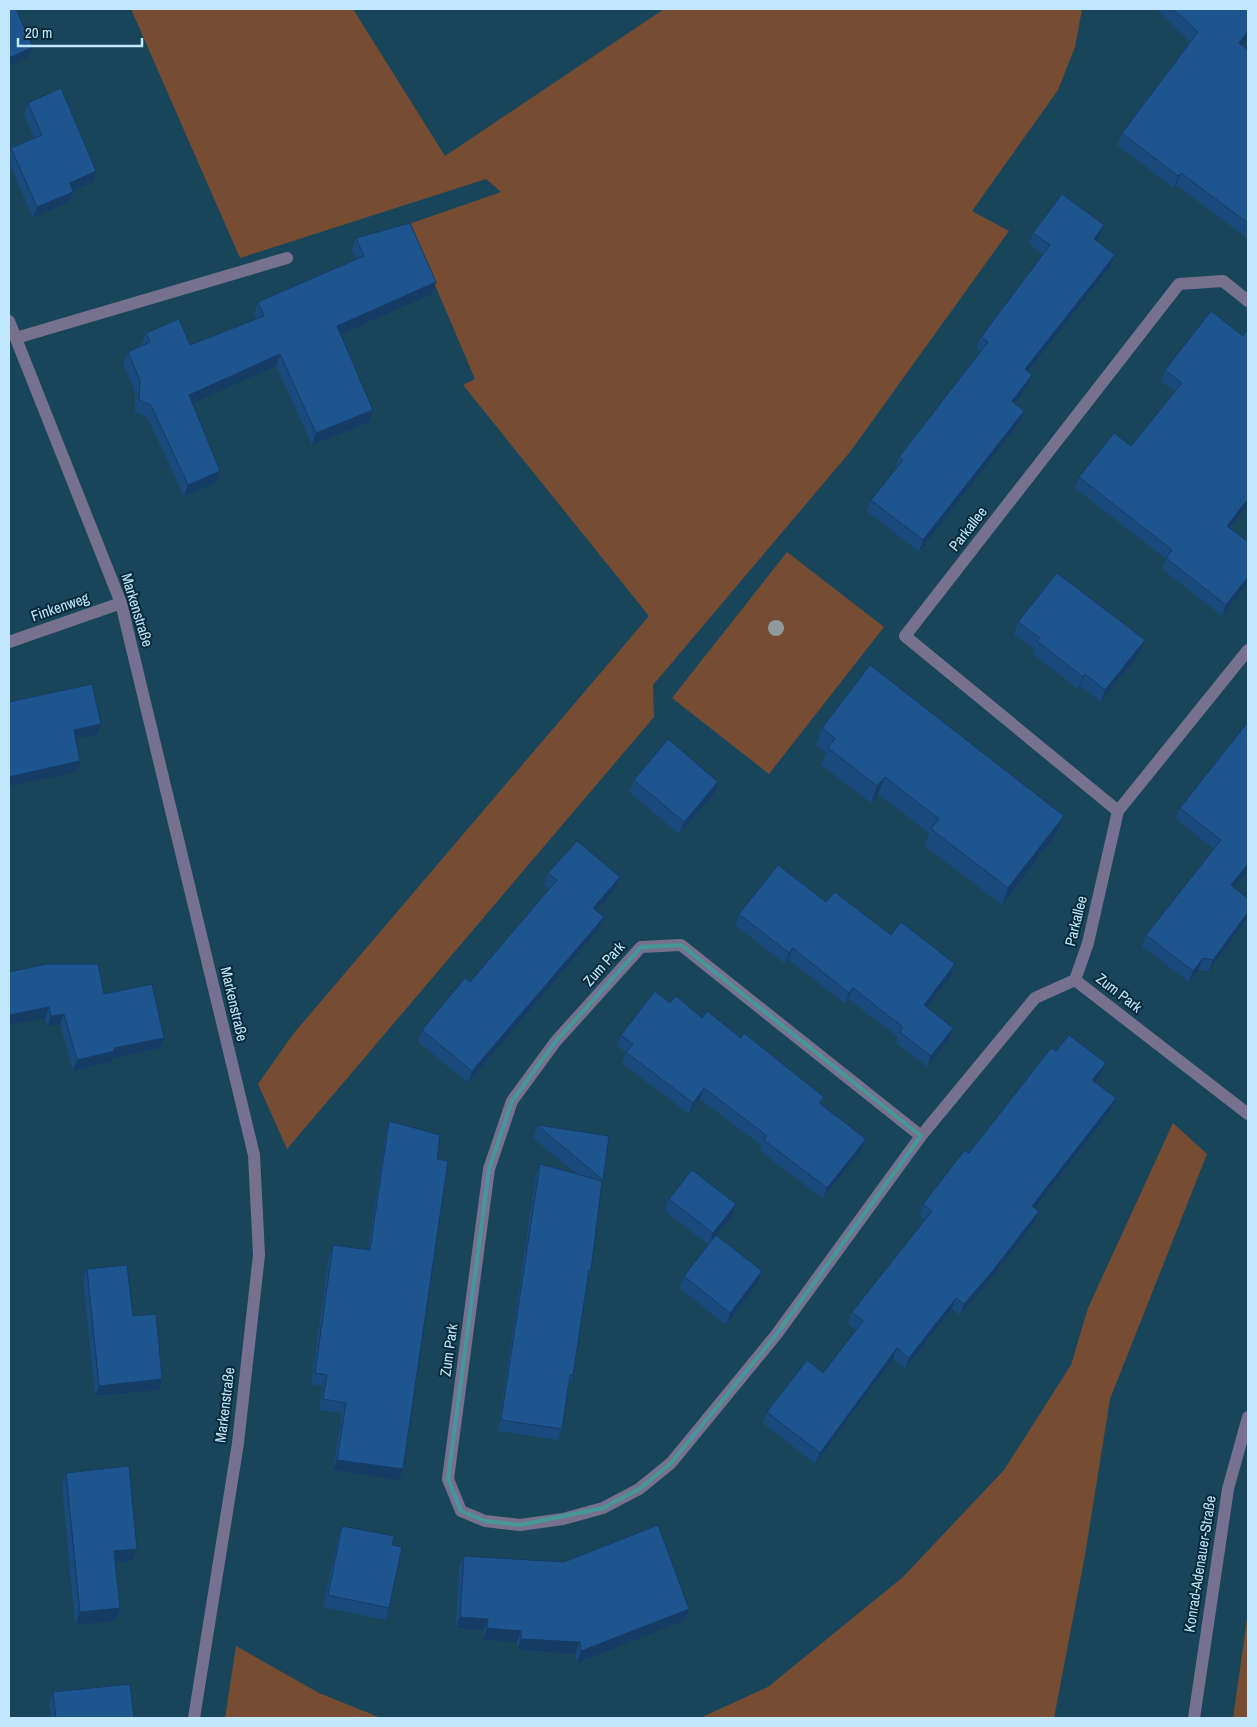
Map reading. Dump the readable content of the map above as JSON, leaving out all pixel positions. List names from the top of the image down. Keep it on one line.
{"streets":{"street":["Parkallee","Finkenweg","Markenstraße","Zum Park","Konrad-Adenauer-Straße"]},"crossings":[["Parkallee","Zum Park"],["Finkenweg","Markenstraße"]],"scale_bar":"20 m"}
